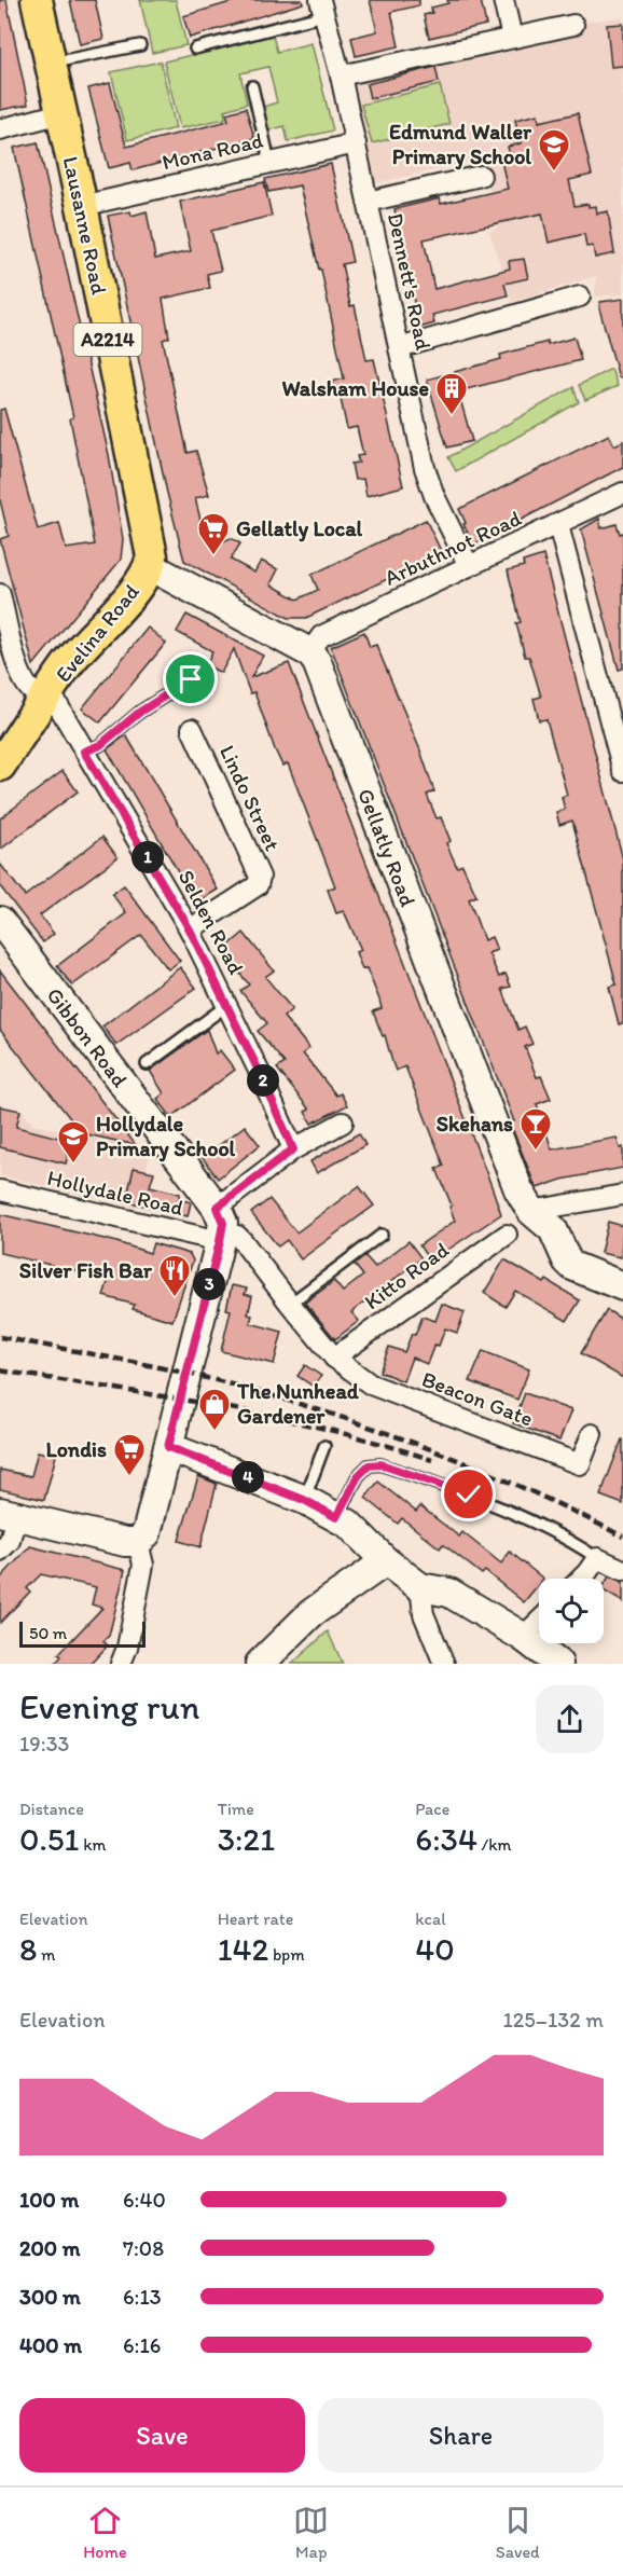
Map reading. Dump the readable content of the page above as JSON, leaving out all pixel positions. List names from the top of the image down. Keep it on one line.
{"streets":{"main road":["Lausanne Road","A2214","Evelina Road"],"street":["Mona Road","Dennett's Road","Arbuthnot Road","Lindo Street","Gellatly Road","Selden Road","Gibbon Road","Hollydale Road","Kitto Road","Beacon Gate"]},"crossings":[["Mona Road","Lausanne Road"],["Mona Road","Dennett's Road"],["Lausanne Road","Evelina Road"],["Dennett's Road","Arbuthnot Road"],["Arbuthnot Road","Gellatly Road"],["Evelina Road","Selden Road"],["Lindo Street","Selden Road"],["Gibbon Road","Hollydale Road"],["Hollydale Road","Kitto Road"],["Hollydale Road","Beacon Gate"],["Kitto Road","Beacon Gate"]],"places":{"school or university":["Edmund Waller Primary School","Hollydale Primary School"],"building":["Walsham House"],"supermarket":["Gellatly Local","Londis"],"bar":["Skehans"],"restaurant":["Silver Fish Bar"],"shop":["The Nunhead Gardener"]},"scale_bar":"50 m","page":{"pins":["1","2","3","4"],"scale":"50 m","heading":["Evening run","19:33"],"stats":[["Distance","0.51 km"],["Time","3:21"],["Pace","6:34 /km"],["Elevation","8 m"],["Heart rate","142 bpm"],["kcal","40"]],"chart":["Elevation","125–132 m"],"list":[{"name":"100 m","note":"6:40"},{"name":"200 m","note":"7:08"},{"name":"300 m","note":"6:13"},{"name":"400 m","note":"6:16"}],"buttons":["Save","Share"],"tabs":["Home","Map","Saved"]}}
